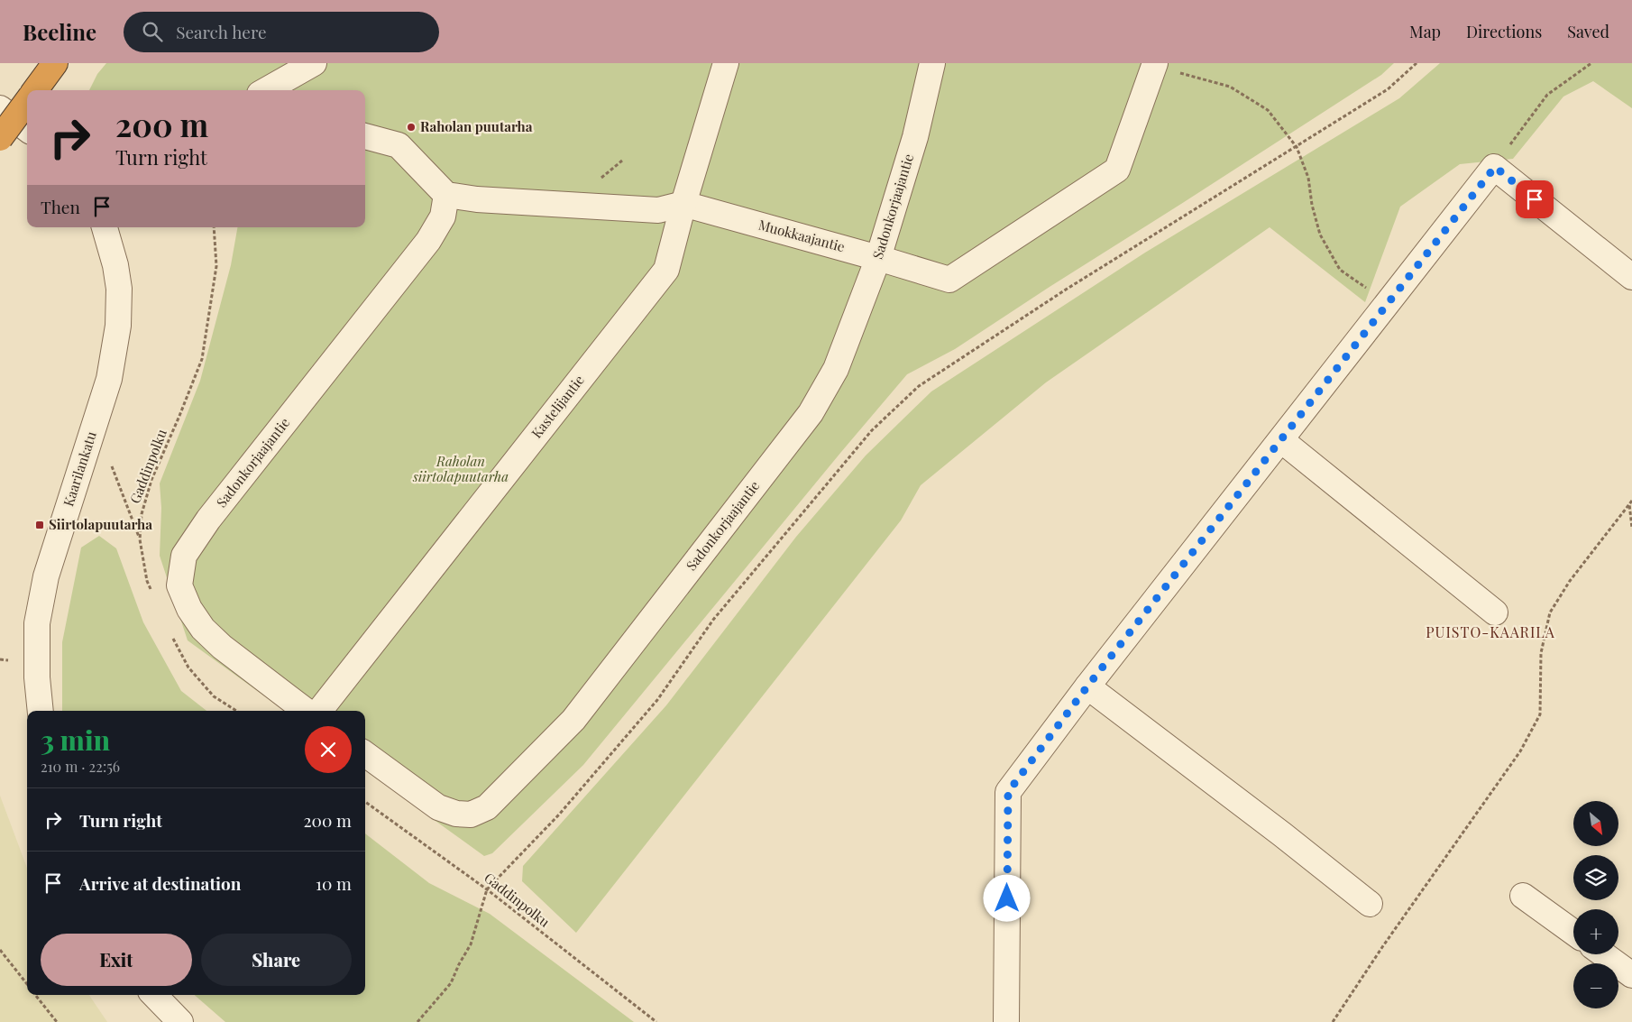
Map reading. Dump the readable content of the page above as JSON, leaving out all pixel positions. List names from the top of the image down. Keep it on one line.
{"streets":{"street":["Sadonkorjaajantie","Muokkaajantie","Kastelijantie","Kaarilankatu"],"path":["Gaddinpolku"]},"crossings":[["Sadonkorjaajantie","Muokkaajantie"],["Muokkaajantie","Kastelijantie"]],"districts":["PUISTO-KAARILA"],"parks":["Raholan siirtolapuutarha"],"places":{"other":["Raholan puutarha"],"transit":["Siirtolapuutarha"]},"north":"bottom right","page":{"header":"Beeline","search":"Search here","nav":["Map","Directions","Saved"],"turn":["200 m","Turn right"],"then":"Then","heading":["3 min","210 m · 22:56"],"list":[{"name":"Turn right","value":"200 m"},{"name":"Arrive at destination","value":"10 m"}],"map_buttons":["+","−"],"buttons":["Exit","Share"]}}
